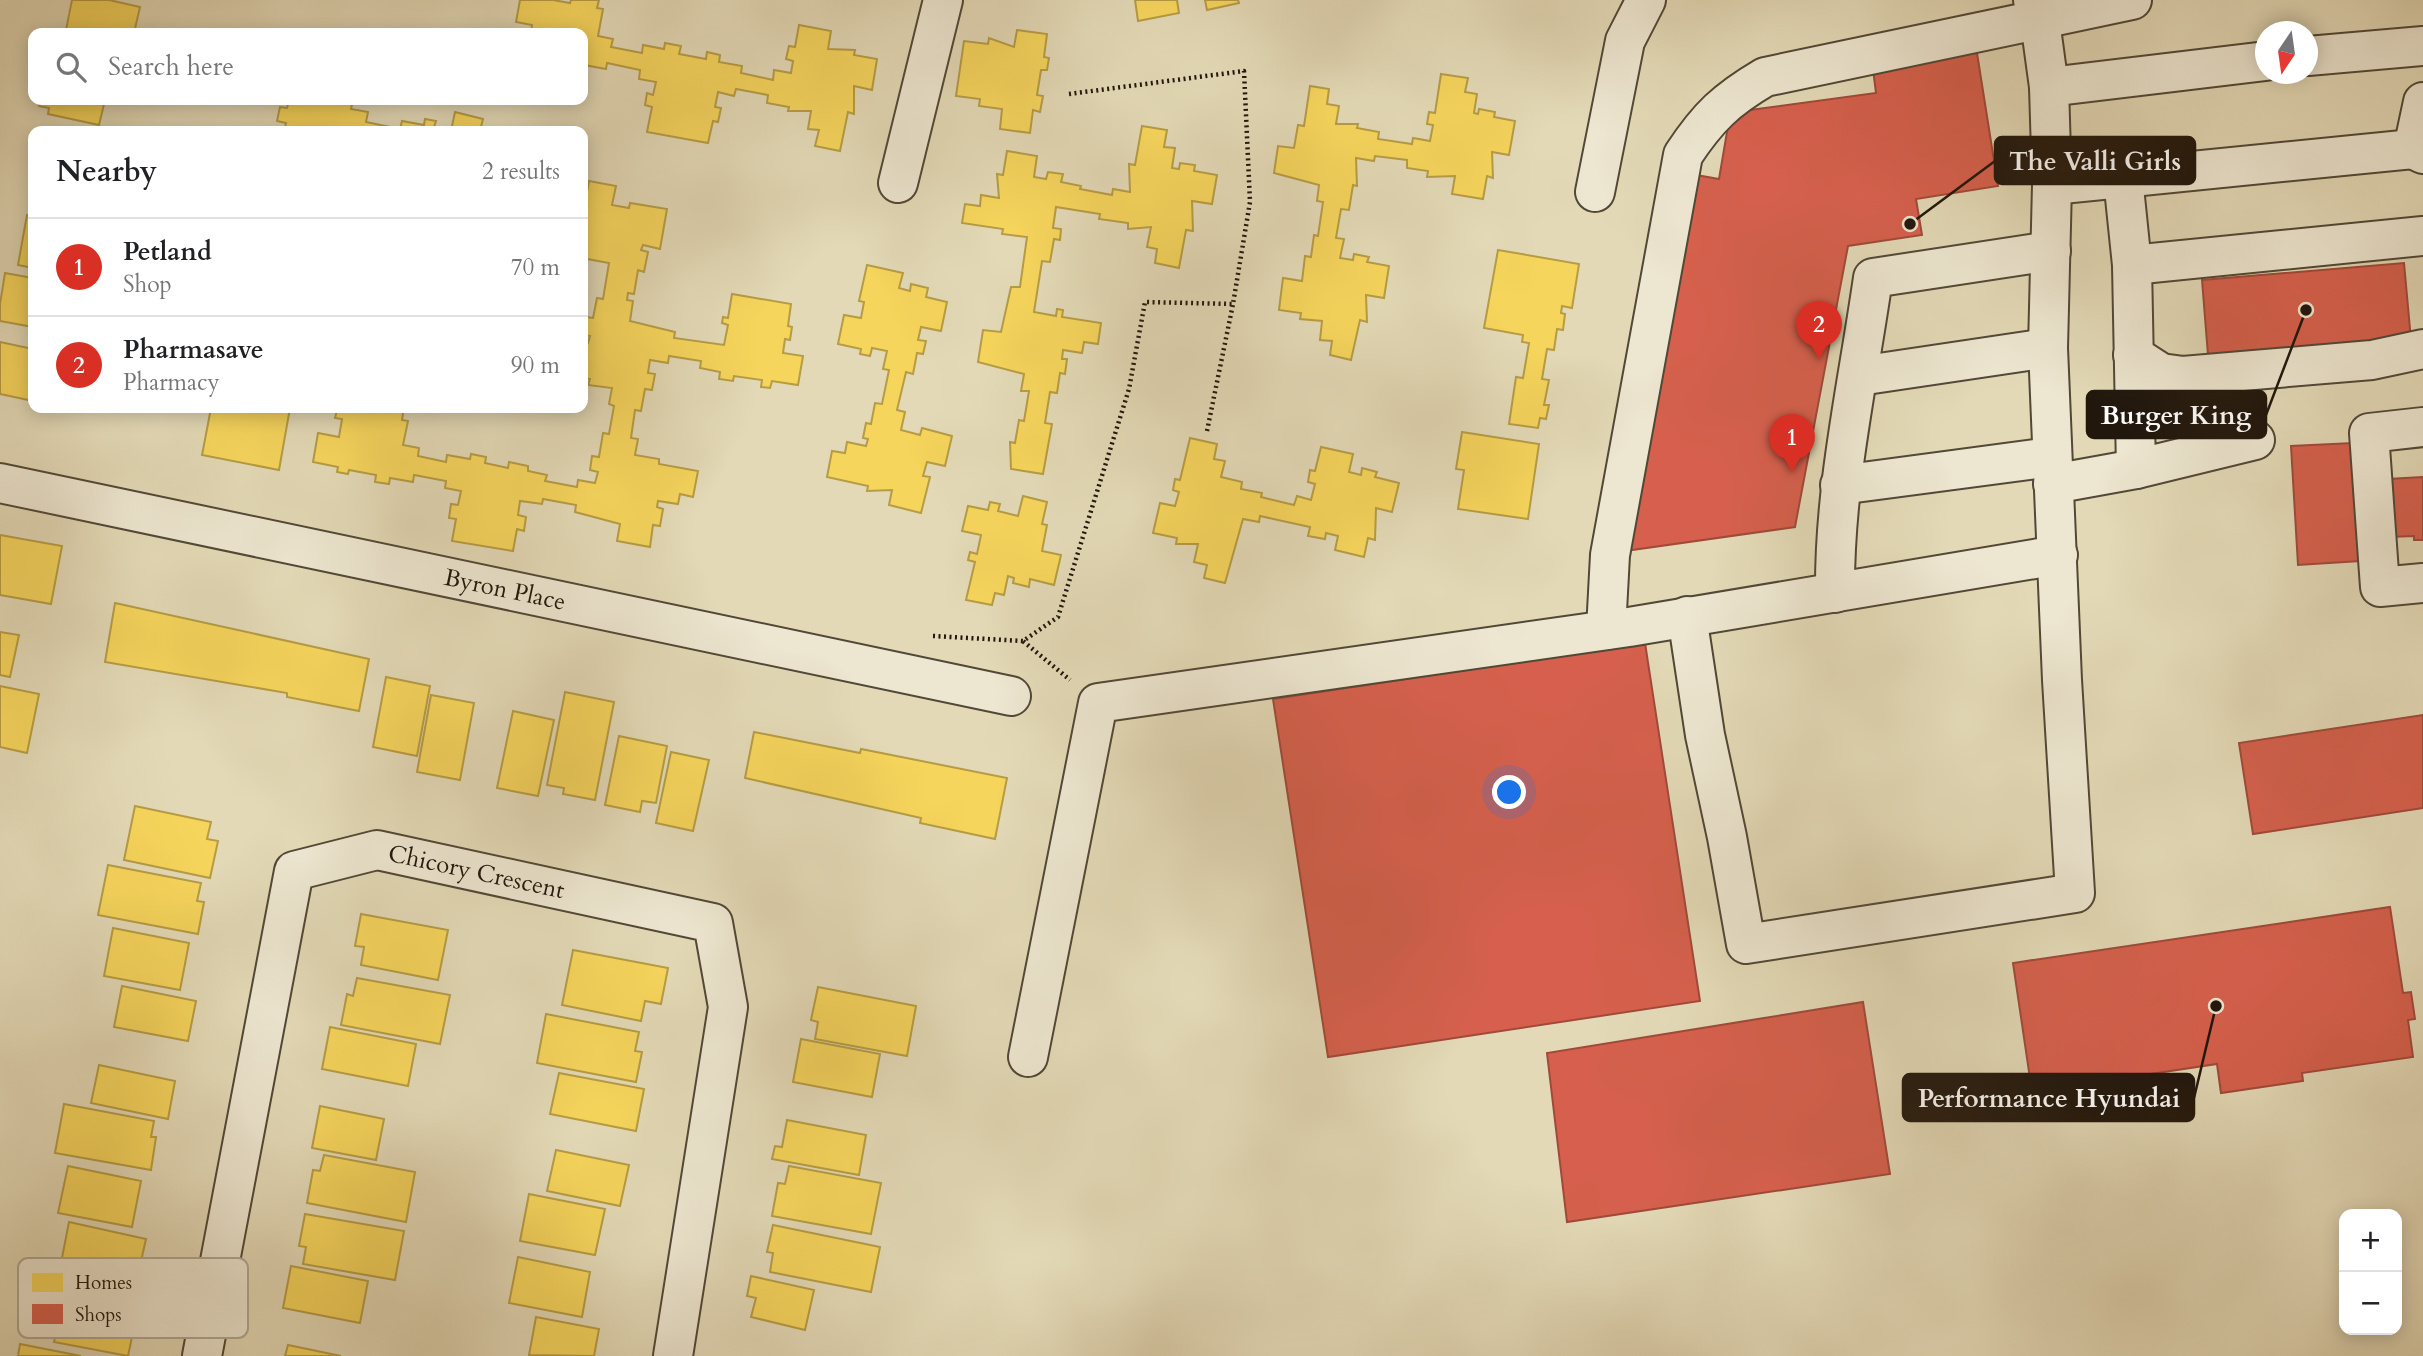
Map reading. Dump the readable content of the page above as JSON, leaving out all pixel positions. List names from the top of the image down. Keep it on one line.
{"streets":{"street":["Byron Place","Chicory Crescent"]},"places":["The Valli Girls","Burger King","Performance Hyundai"],"legend":["Homes","Shops"],"north":"bottom","page":{"search":"Search here","heading":["Nearby","2 results"],"list":[{"mark":"1","name":"Petland","note":"Shop","value":"70 m"},{"mark":"2","name":"Pharmasave","note":"Pharmacy","value":"90 m"}],"pins":["2","1"],"map_buttons":["+","−"]}}
